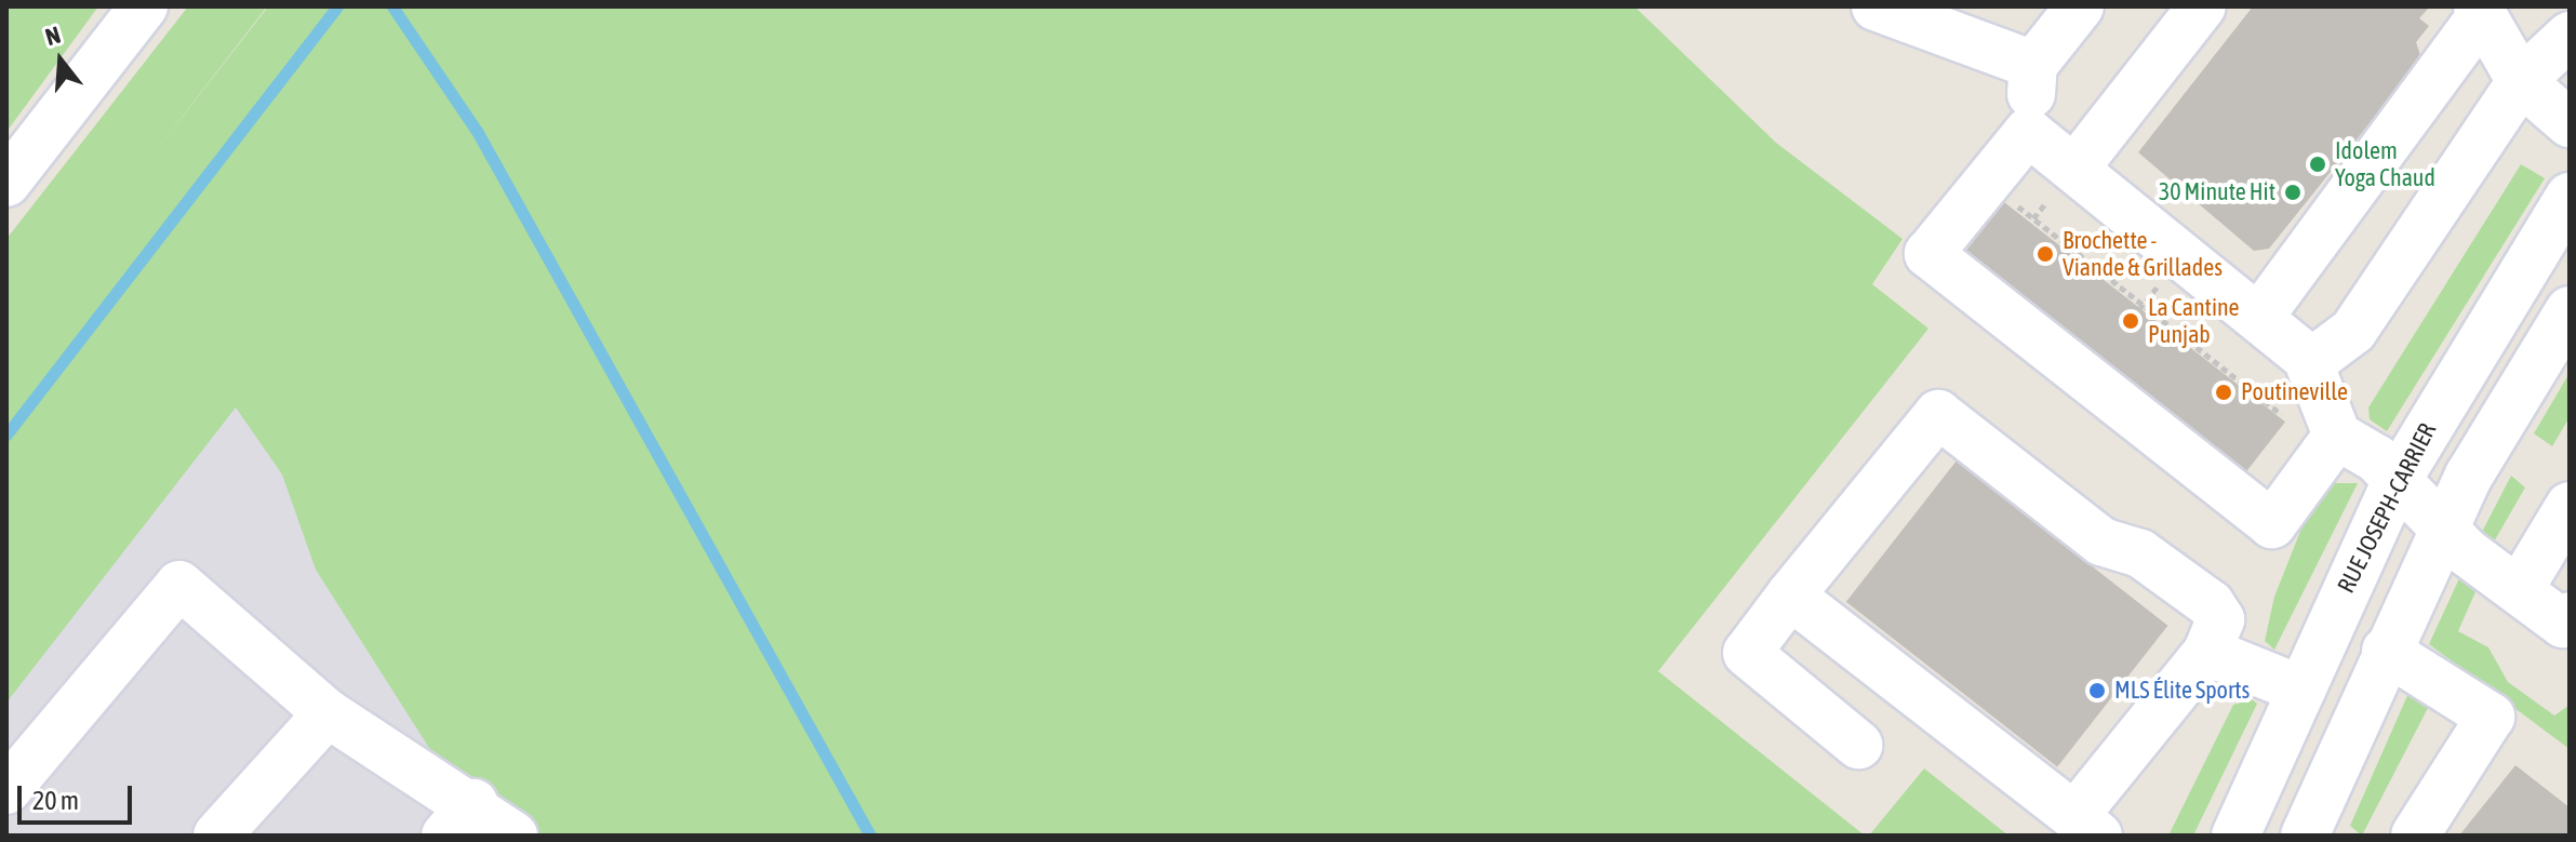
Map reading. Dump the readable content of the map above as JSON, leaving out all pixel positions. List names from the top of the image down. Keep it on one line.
{"streets":{"street":["RUE JOSEPH-CARRIER"]},"places":["Idolem Yoga Chaud","30 Minute Hit","Brochette - Viande & Grillades","La Cantine Punjab","Poutineville","MLS Élite Sports"],"scale_bar":"20 m","north":"top"}
